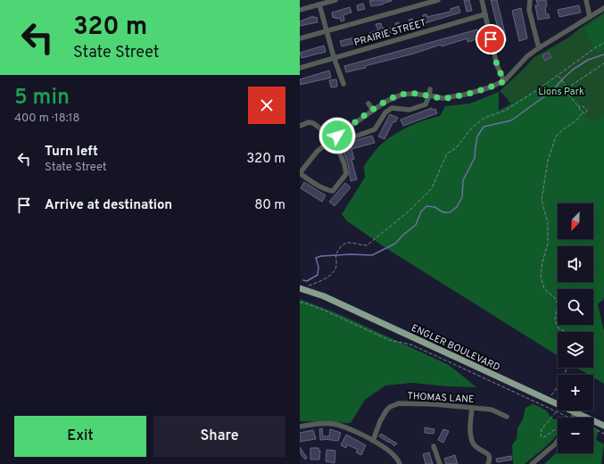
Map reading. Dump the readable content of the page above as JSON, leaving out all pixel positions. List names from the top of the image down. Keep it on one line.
{"streets":{"main road":["ENGLER BOULEVARD"],"street":["PRAIRIE STREET","THOMAS LANE"]},"parks":["Lions Park"],"north":"bottom left","page":{"turn":["320 m","State Street"],"heading":["5 min","400 m · 18:18"],"list":[{"name":"Turn left","note":"State Street","value":"320 m"},{"name":"Arrive at destination","value":"80 m"}],"map_buttons":["+","−"],"buttons":["Exit","Share"]}}
